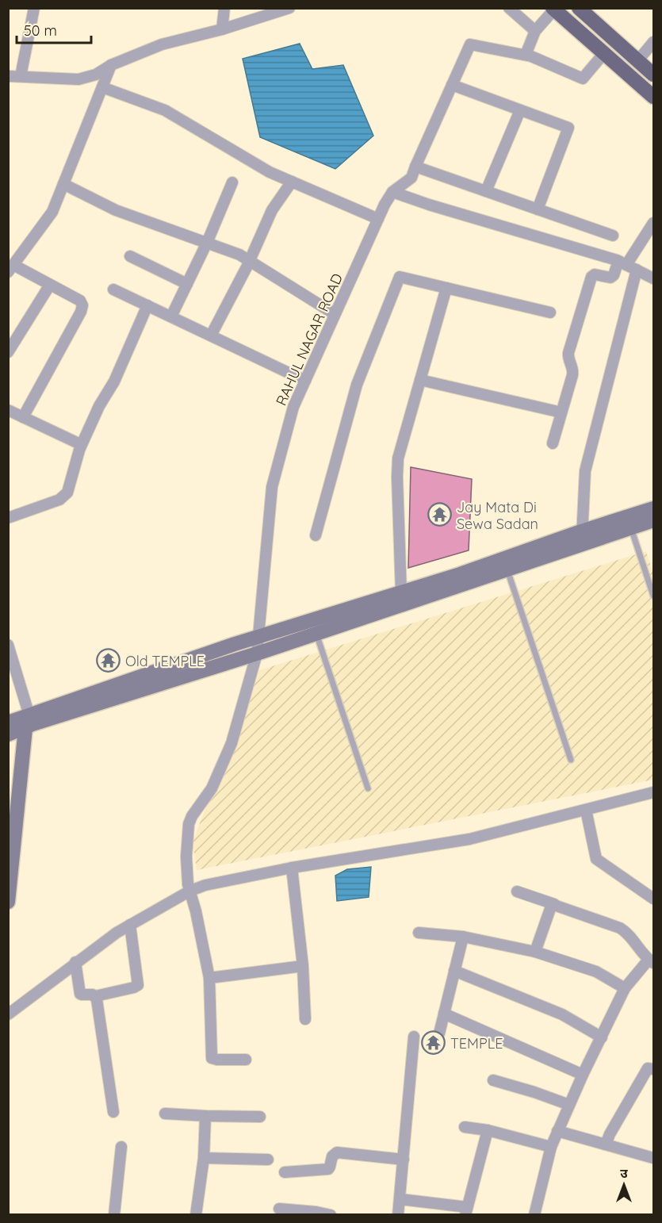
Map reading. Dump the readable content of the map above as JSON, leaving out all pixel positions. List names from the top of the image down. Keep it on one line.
{"streets":{"street":["RAHUL NAGAR ROAD"]},"places":{"temple":["Jay Mata Di Sewa Sadan","Old TEMPLE","TEMPLE"]},"scale_bar":"50 m","north":"top"}
